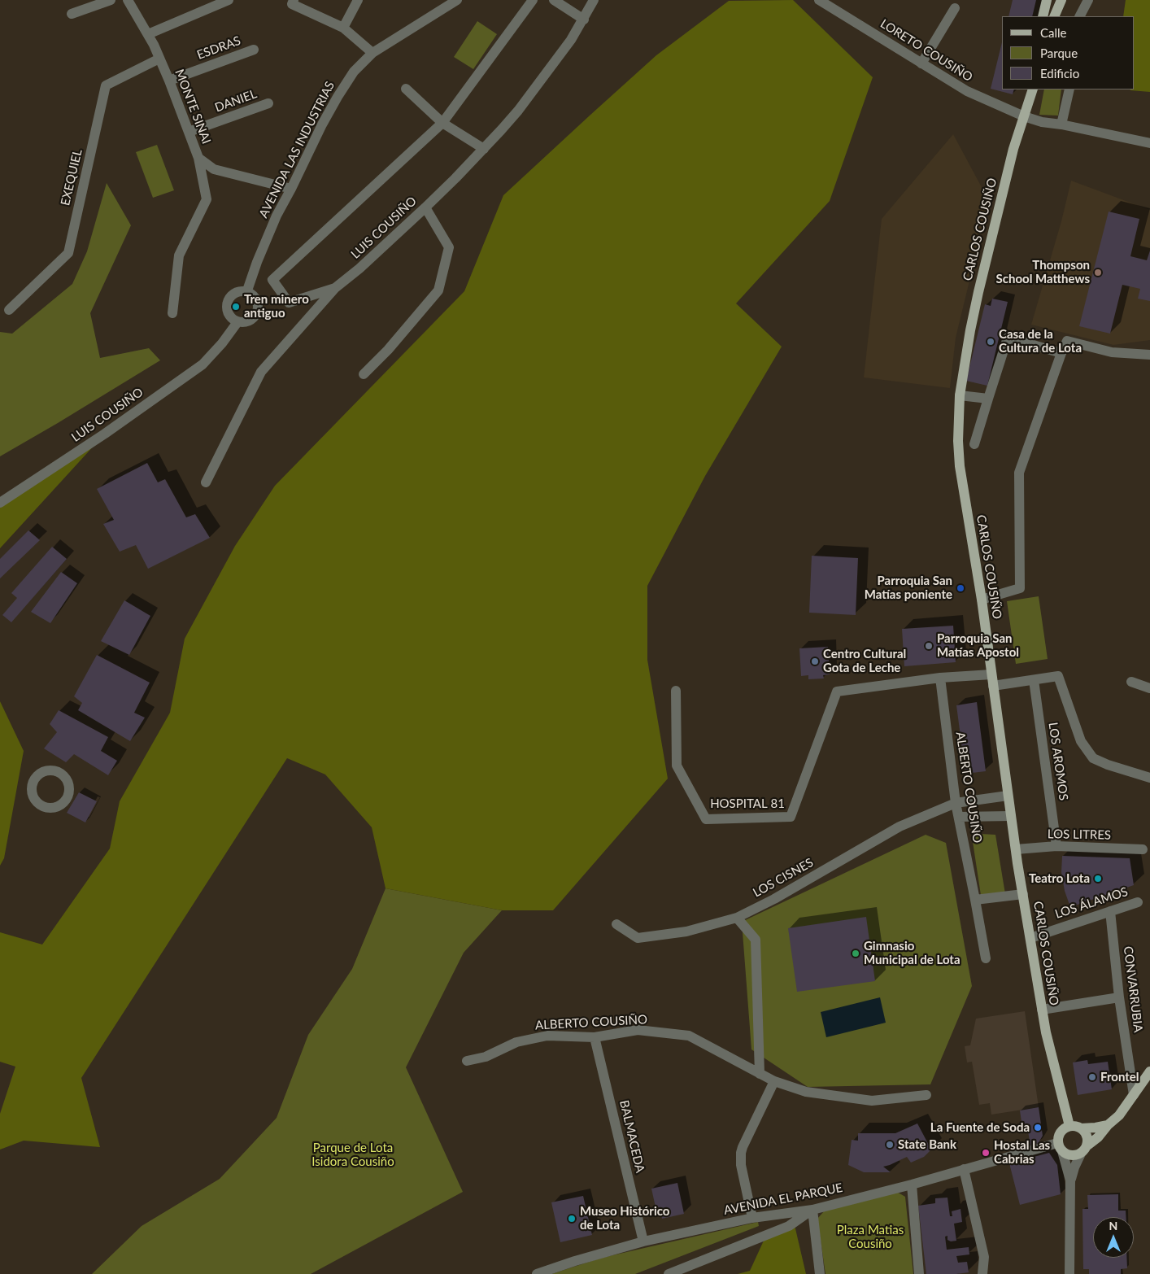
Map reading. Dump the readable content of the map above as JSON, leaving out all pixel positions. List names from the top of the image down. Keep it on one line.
{"streets":{"main road":["CARLOS COUSIÑO"],"street":["ESDRAS","LORETO COUSIÑO","DANIEL","MONTE SINAI","AVENIDA LAS INDUSTRIAS","EXEQUIEL","LUIS COUSIÑO","LOS AROMOS","ALBERTO COUSIÑO","HOSPITAL 81","LOS LITRES","LOS CISNES","LOS ÁLAMOS","CONVARRUBIA","BALMACEDA","AVENIDA EL PARQUE"]},"crossings":[["ESDRAS","MONTE SINAI"],["LORETO COUSIÑO","CARLOS COUSIÑO"],["DANIEL","MONTE SINAI"],["MONTE SINAI","AVENIDA LAS INDUSTRIAS"],["MONTE SINAI","EXEQUIEL"],["AVENIDA LAS INDUSTRIAS","LUIS COUSIÑO"],["CARLOS COUSIÑO","LOS LITRES"],["CARLOS COUSIÑO","LOS CISNES"],["CARLOS COUSIÑO","LOS ÁLAMOS"],["CARLOS COUSIÑO","AVENIDA EL PARQUE"],["LOS AROMOS","LOS LITRES"],["ALBERTO COUSIÑO","HOSPITAL 81"],["ALBERTO COUSIÑO","LOS CISNES"],["ALBERTO COUSIÑO","BALMACEDA"],["LOS ÁLAMOS","CONVARRUBIA"],["BALMACEDA","AVENIDA EL PARQUE"]],"parks":["Parque de Lota Isidora Cousiño","Plaza Matias Cousiño"],"places":["Thompson School Matthews","Tren minero antiguo","Casa de la Cultura de Lota","Parroquia San Matías poniente","Parroquia San Matías Apostol","Centro Cultural Gota de Leche","Teatro Lota","Gimnasio Municipal de Lota","Frontel","La Fuente de Soda","State Bank","Hostal Las Cabrias","Museo Histórico de Lota"],"legend":["Calle","Parque","Edificio"],"north":"top"}
